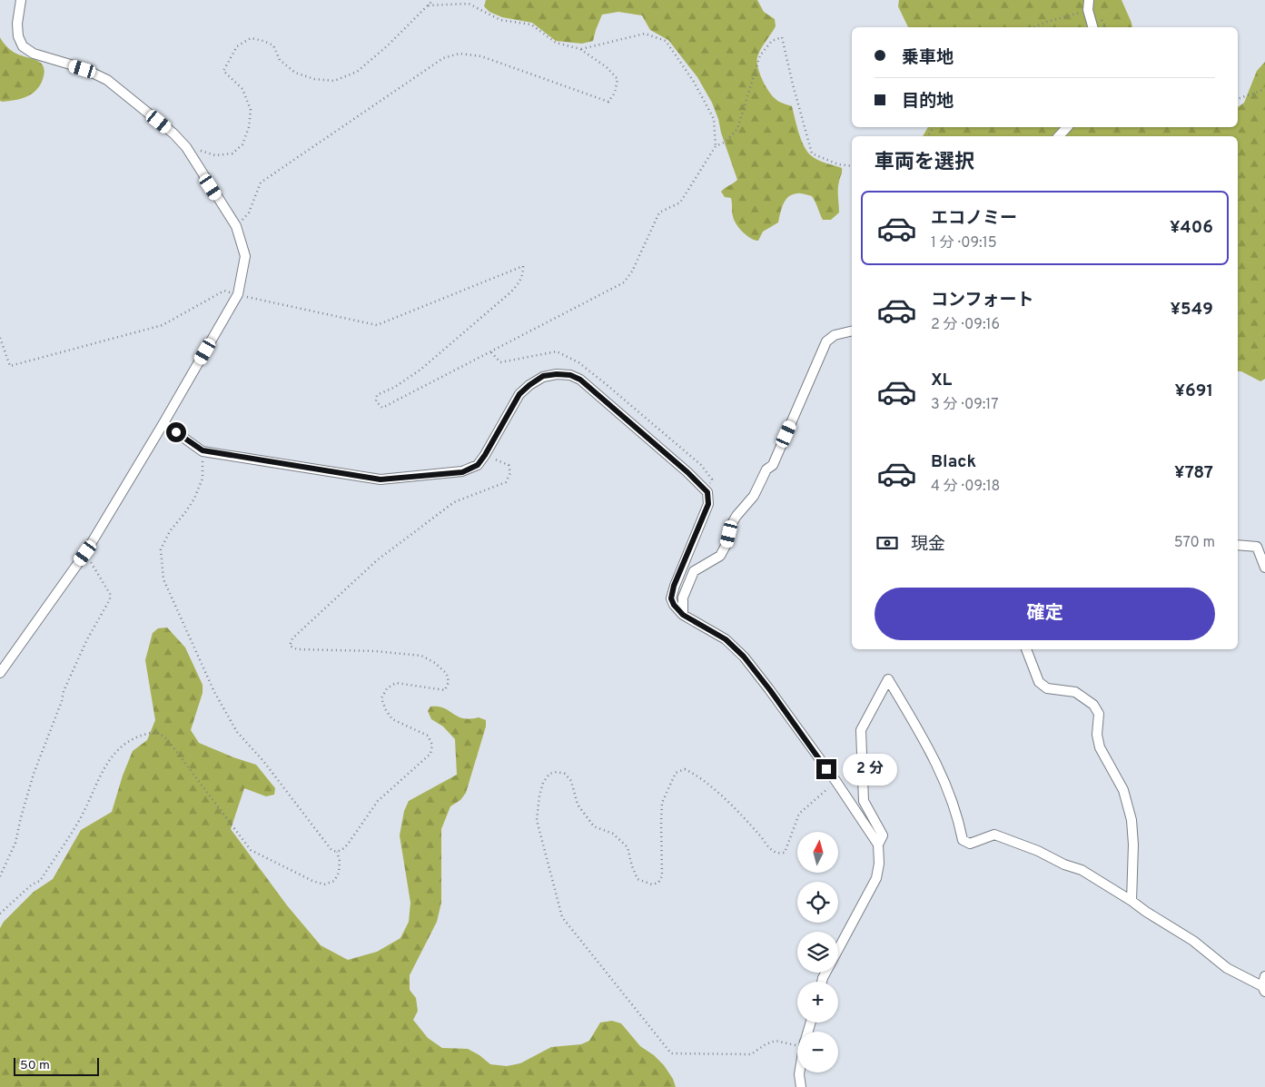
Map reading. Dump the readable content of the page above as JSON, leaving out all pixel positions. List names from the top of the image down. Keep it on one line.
{"scale_bar":"50 m","north":"top","page":{"banner":["乗車地","目的地"],"heading":"車両を選択","list":[{"name":"エコノミー","note":"1 分 · 09:15","value":"¥406"},{"name":"コンフォート","note":"2 分 · 09:16","value":"¥549"},{"name":"XL","note":"3 分 · 09:17","value":"¥691"},{"name":"Black","note":"4 分 · 09:18","value":"¥787"}],"pay":["現金","570 m"],"buttons":"確定","bubble":"2 分","map_buttons":["+","−"],"scale":"50 m"}}
